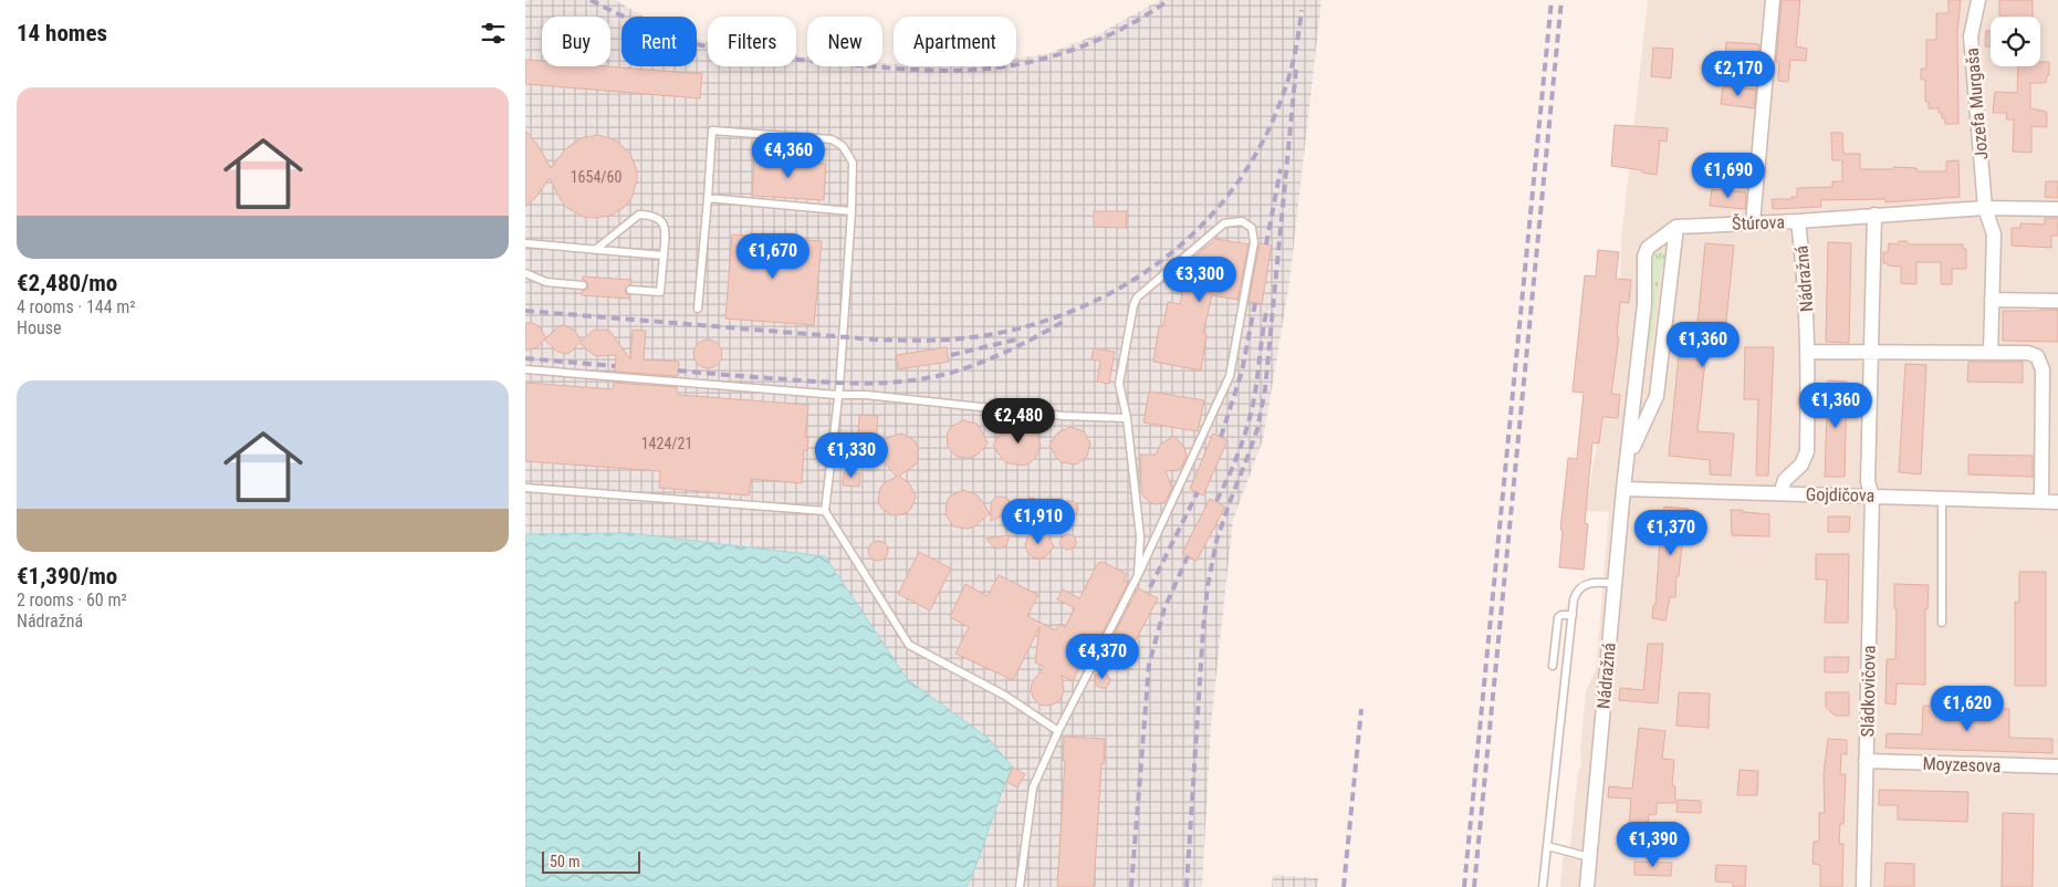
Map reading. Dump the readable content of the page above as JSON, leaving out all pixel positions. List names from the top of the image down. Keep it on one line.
{"streets":{"street":["Jozefa Murgaša","Štúrova","Nádražná","Gojdičova","Sládkovičova","Moyzesova"]},"crossings":[["Jozefa Murgaša","Štúrova"],["Štúrova","Nádražná"],["Nádražná","Gojdičova"],["Gojdičova","Sládkovičova"],["Sládkovičova","Moyzesova"]],"house_numbers":["1654/60","1424/21"],"scale_bar":"50 m","page":{"heading":"14 homes","chip":["Buy","Rent","Filters","New","Apartment"],"price":["€2,170","€4,360","€1,690","€1,670","€3,300","€1,360","€1,360","€2,480","€1,330","€1,910","€1,370","€4,370","€1,620","€1,390"],"list":[{"name":"€2,480/mo","note":"4 rooms · 144 m² · House"},{"name":"€1,390/mo","note":"2 rooms · 60 m² · Nádražná"}],"scale":"50 m"}}
